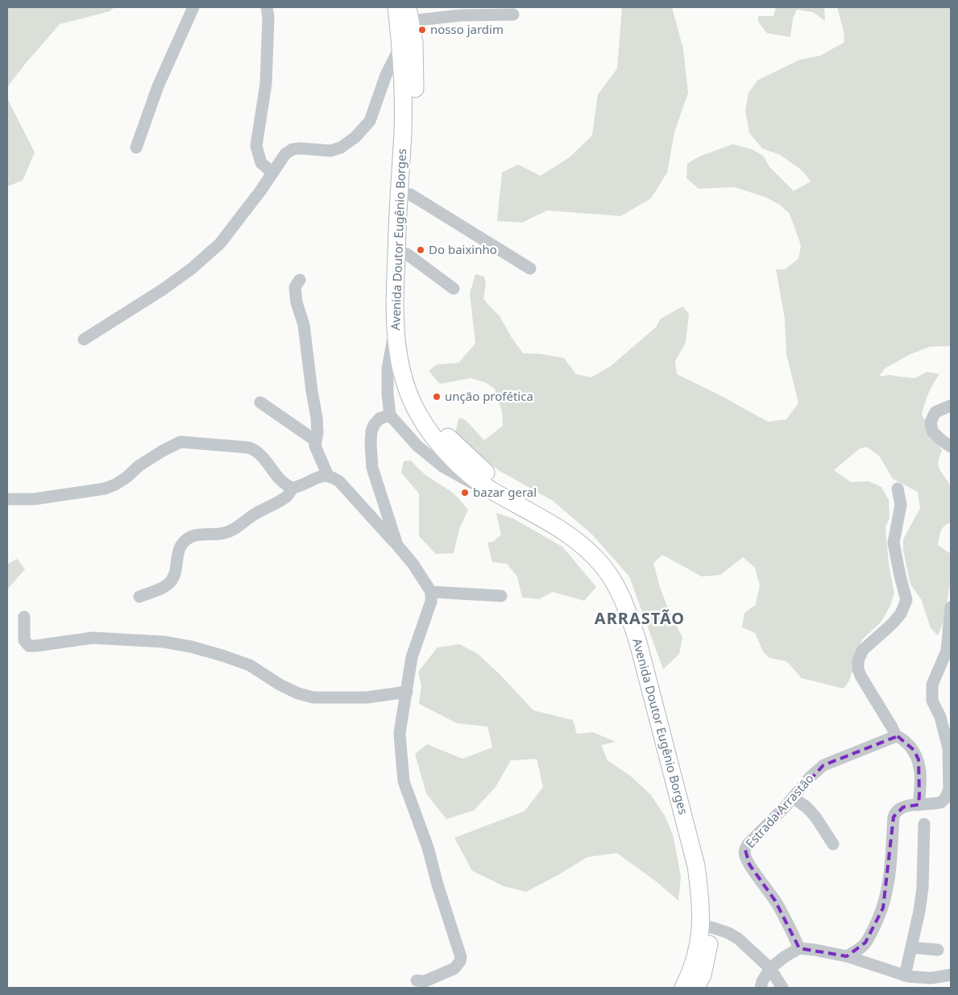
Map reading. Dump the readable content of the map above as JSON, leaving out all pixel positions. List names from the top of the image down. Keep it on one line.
{"streets":{"highway":["Avenida Doutor Eugênio Borges"],"street":["Estrada Arrastão"]},"districts":["ARRASTÃO"],"places":["nosso jardim","Do baixinho","unção profética","bazar geral"]}
